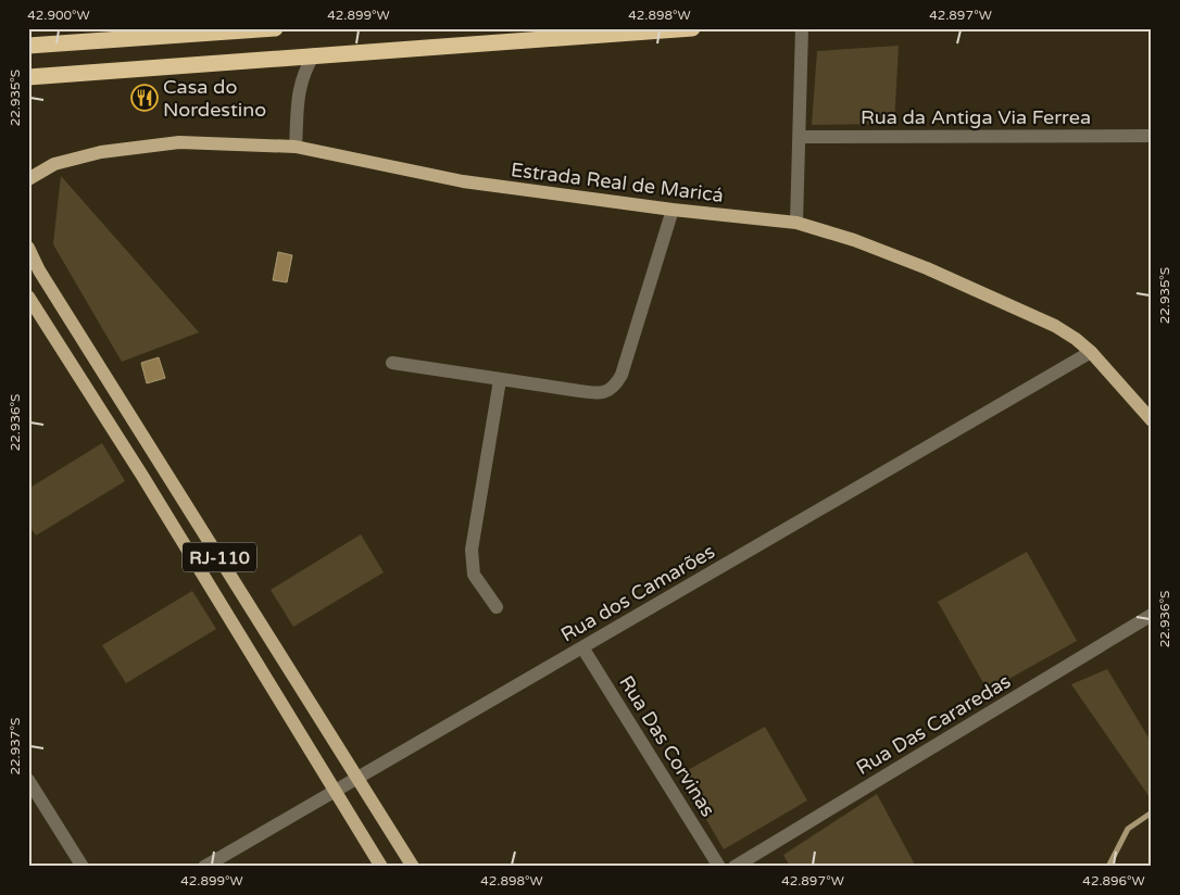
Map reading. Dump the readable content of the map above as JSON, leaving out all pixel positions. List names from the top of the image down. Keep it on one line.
{"streets":{"main road":["Estrada Real de Maricá","RJ-110"],"street":["Rua da Antiga Via Ferrea","Rua dos Camarões","Rua Das Cararedas","Rua Das Corvinas"]},"crossings":[["Estrada Real de Maricá","Rua dos Camarões"],["RJ-110","Rua dos Camarões"],["Rua dos Camarões","Rua Das Corvinas"]],"places":{"restaurant":["Casa do Nordestino"]},"coordinates":["42.900°W","42.899°W","42.898°W","42.897°W","22.935°S","22.936°S","22.937°S","42.896°W"]}
